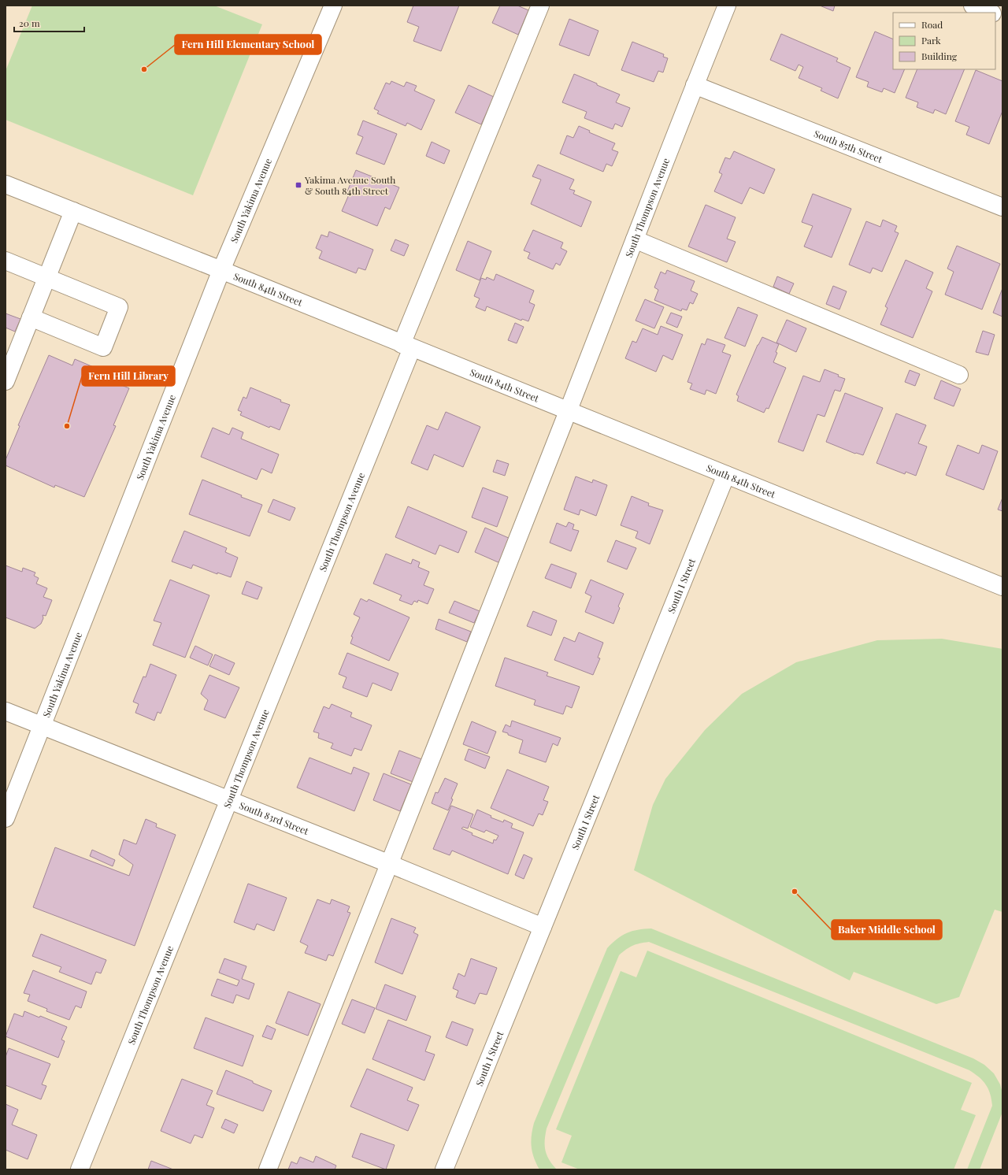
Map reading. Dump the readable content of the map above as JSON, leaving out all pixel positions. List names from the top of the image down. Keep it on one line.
{"streets":{"street":["South 85th Street","South Yakima Avenue","South Thompson Avenue","South 84th Street","South I Street","South 83rd Street"]},"crossings":[["South 85th Street","South Thompson Avenue"],["South Yakima Avenue","South 84th Street"],["South Yakima Avenue","South 83rd Street"],["South Thompson Avenue","South 84th Street"],["South Thompson Avenue","South 83rd Street"],["South 84th Street","South I Street"],["South I Street","South 83rd Street"]],"places":{"other":["Fern Hill Elementary School","Fern Hill Library","Baker Middle School"],"transit":["Yakima Avenue South & South 84th Street"]},"legend":["Road","Park","Building"],"scale_bar":"20 m"}
